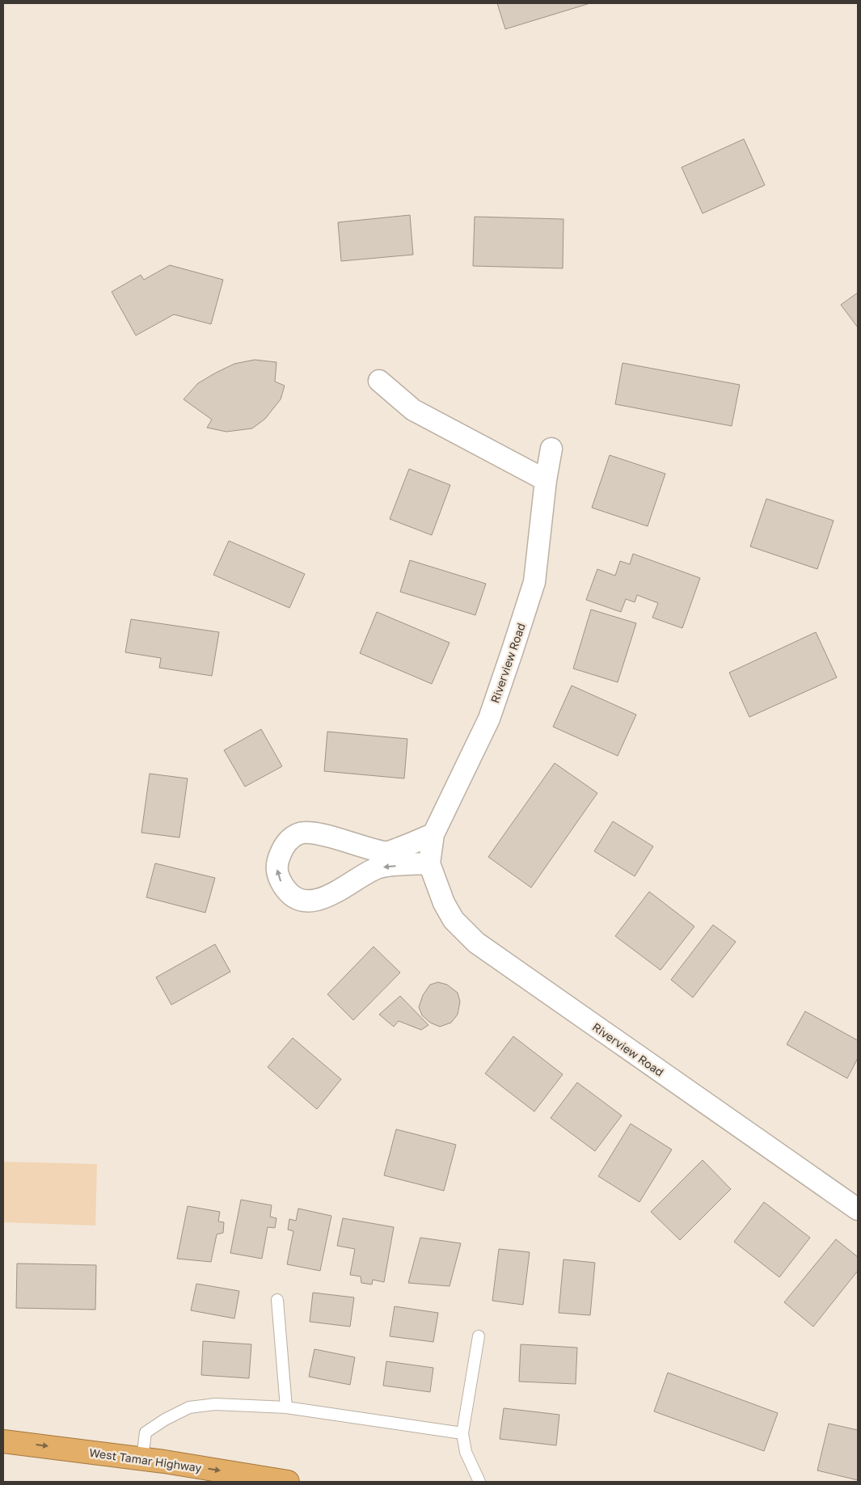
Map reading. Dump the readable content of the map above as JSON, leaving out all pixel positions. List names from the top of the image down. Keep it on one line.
{"streets":{"highway":["West Tamar Highway"],"street":["Riverview Road"]},"one_way":["West Tamar Highway"]}
